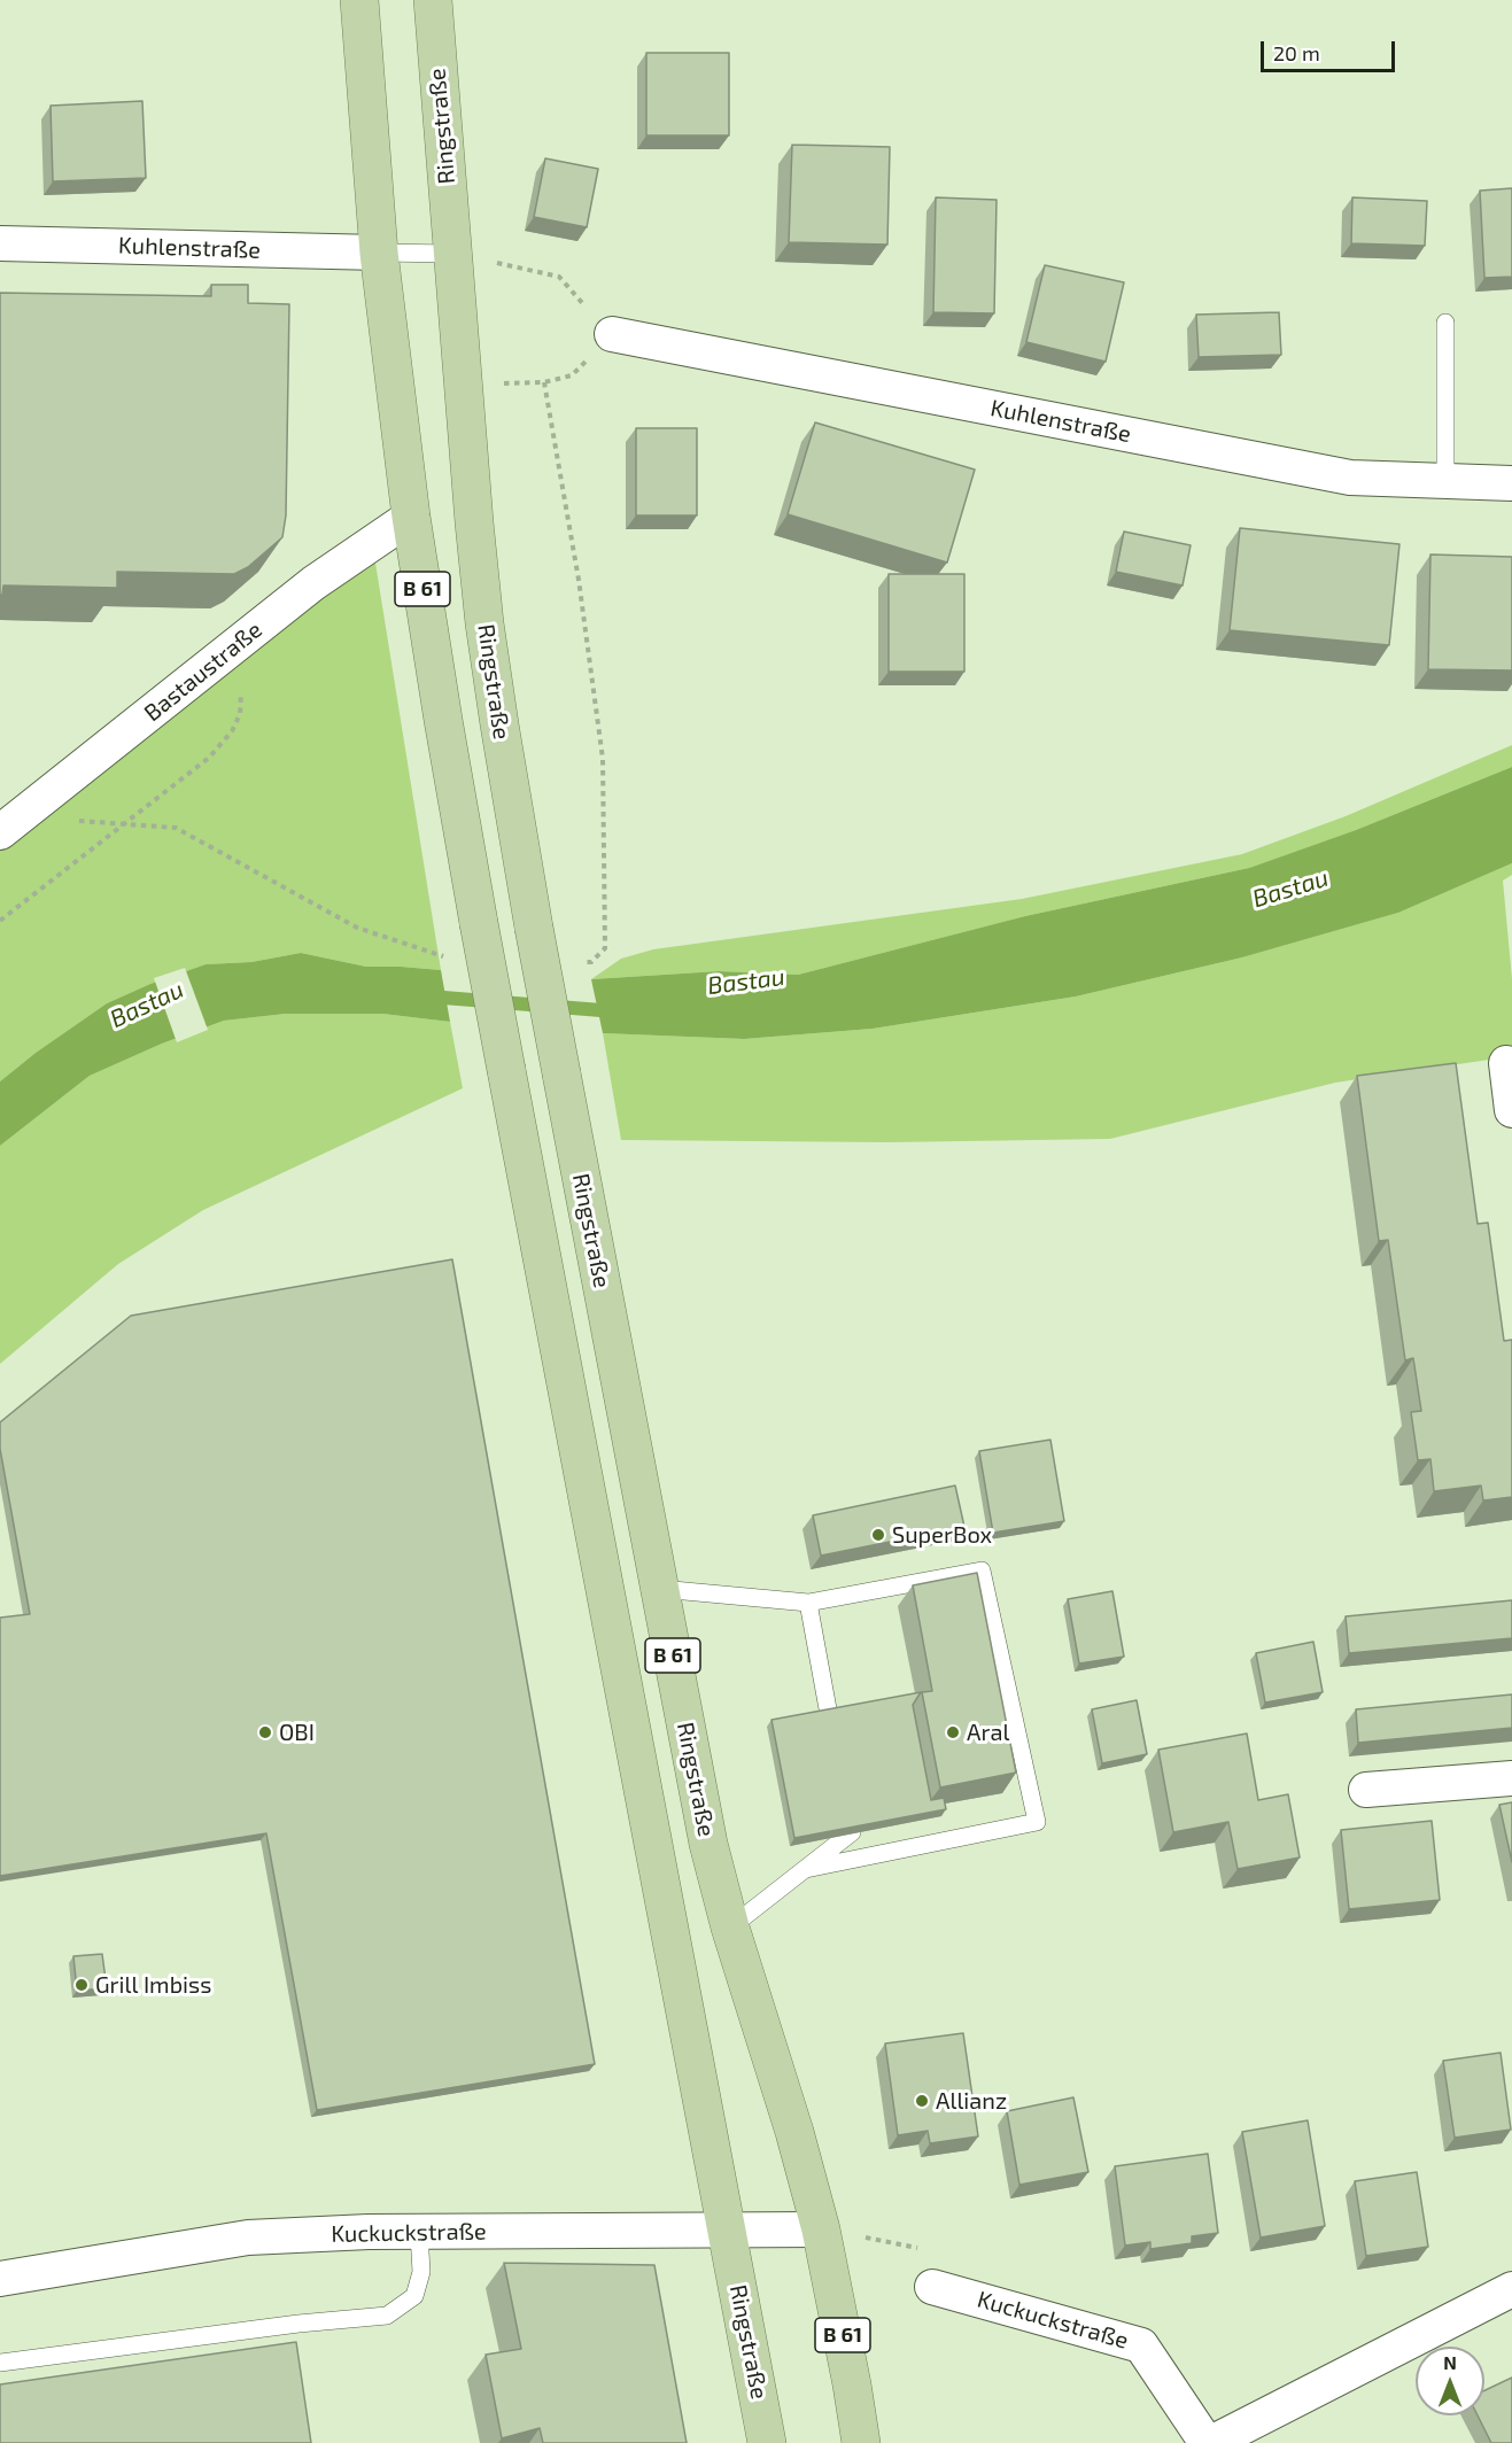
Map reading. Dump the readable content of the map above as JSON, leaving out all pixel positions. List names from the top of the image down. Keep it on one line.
{"streets":{"main road":["Ringstraße","B 61"],"street":["Kuhlenstraße","Bastaustraße","Kuckuckstraße"]},"crossings":[["Ringstraße","Kuhlenstraße"],["Ringstraße","Bastaustraße"],["Ringstraße","Kuckuckstraße"]],"water":["Bastau"],"places":["SuperBox","OBI","Aral","Grill Imbiss","Allianz"],"scale_bar":"20 m","north":"top"}
